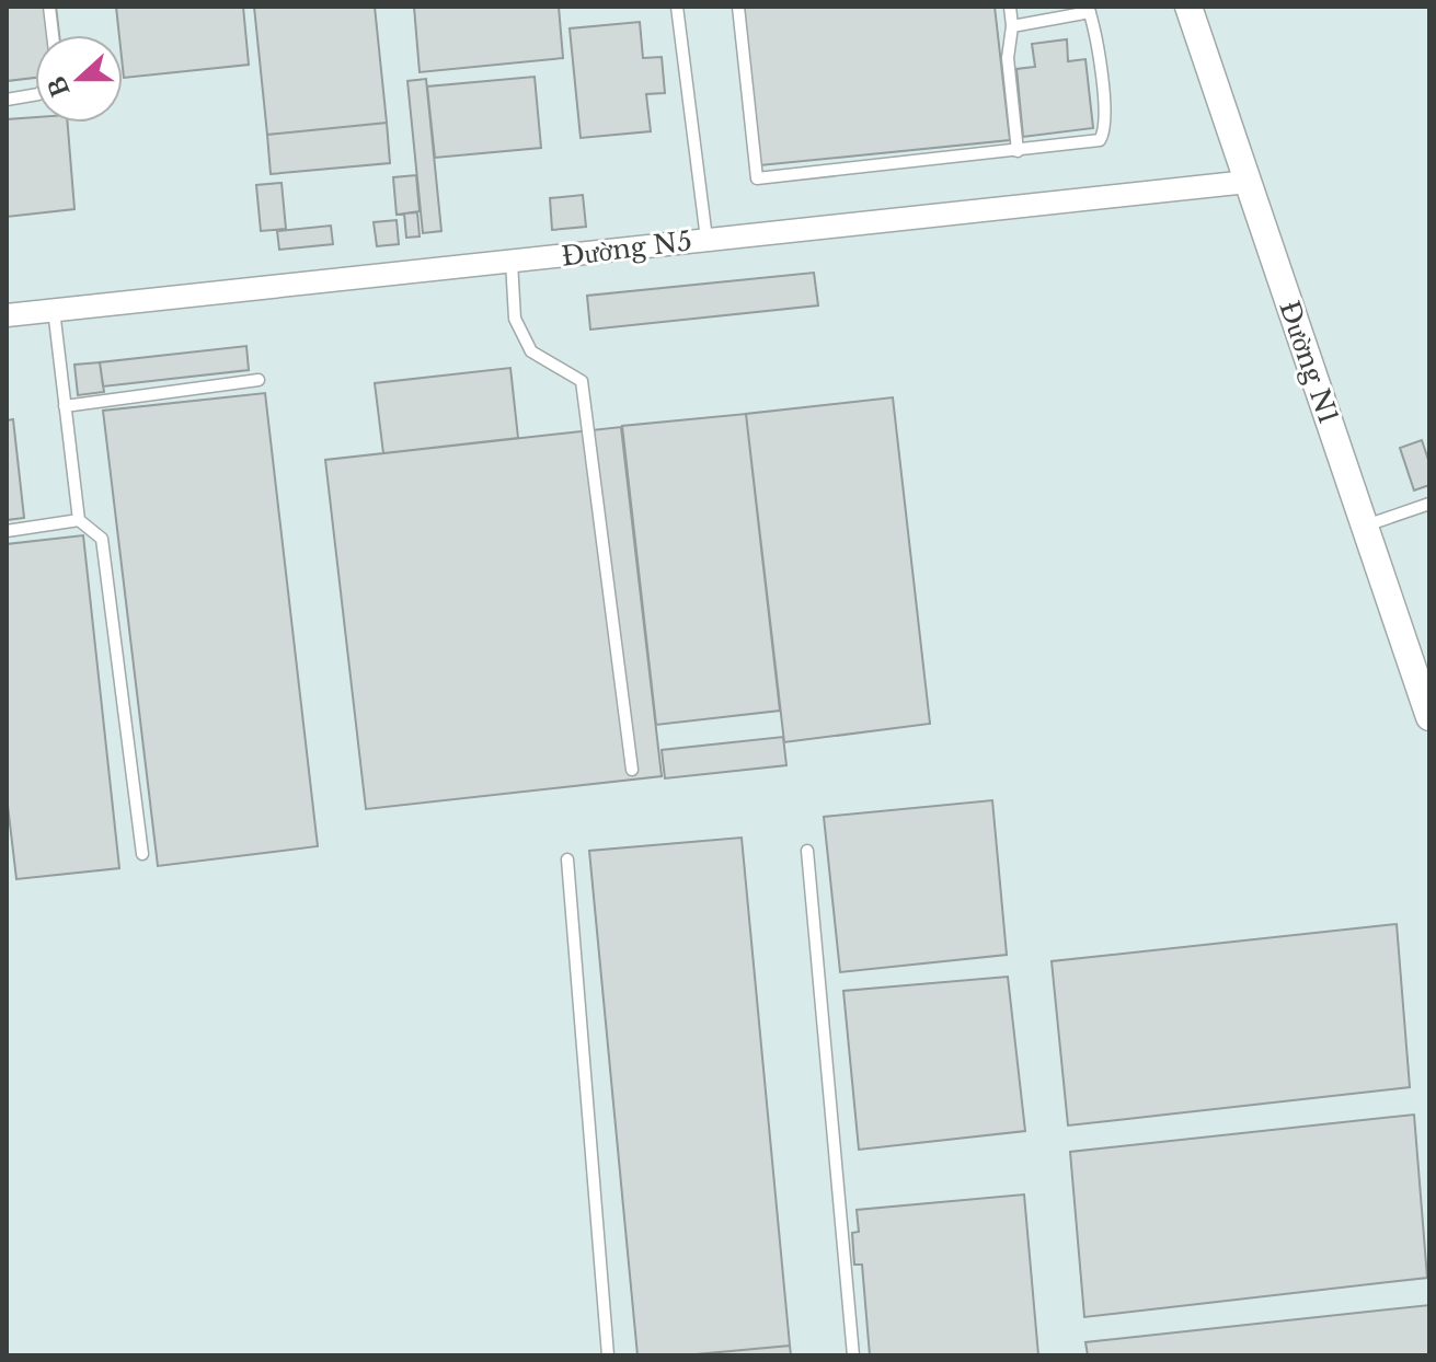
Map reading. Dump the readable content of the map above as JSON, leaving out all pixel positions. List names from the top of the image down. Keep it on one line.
{"streets":{"street":["Đường N5","Đường N1"]},"crossings":[["Đường N5","Đường N1"]],"north":"left"}
